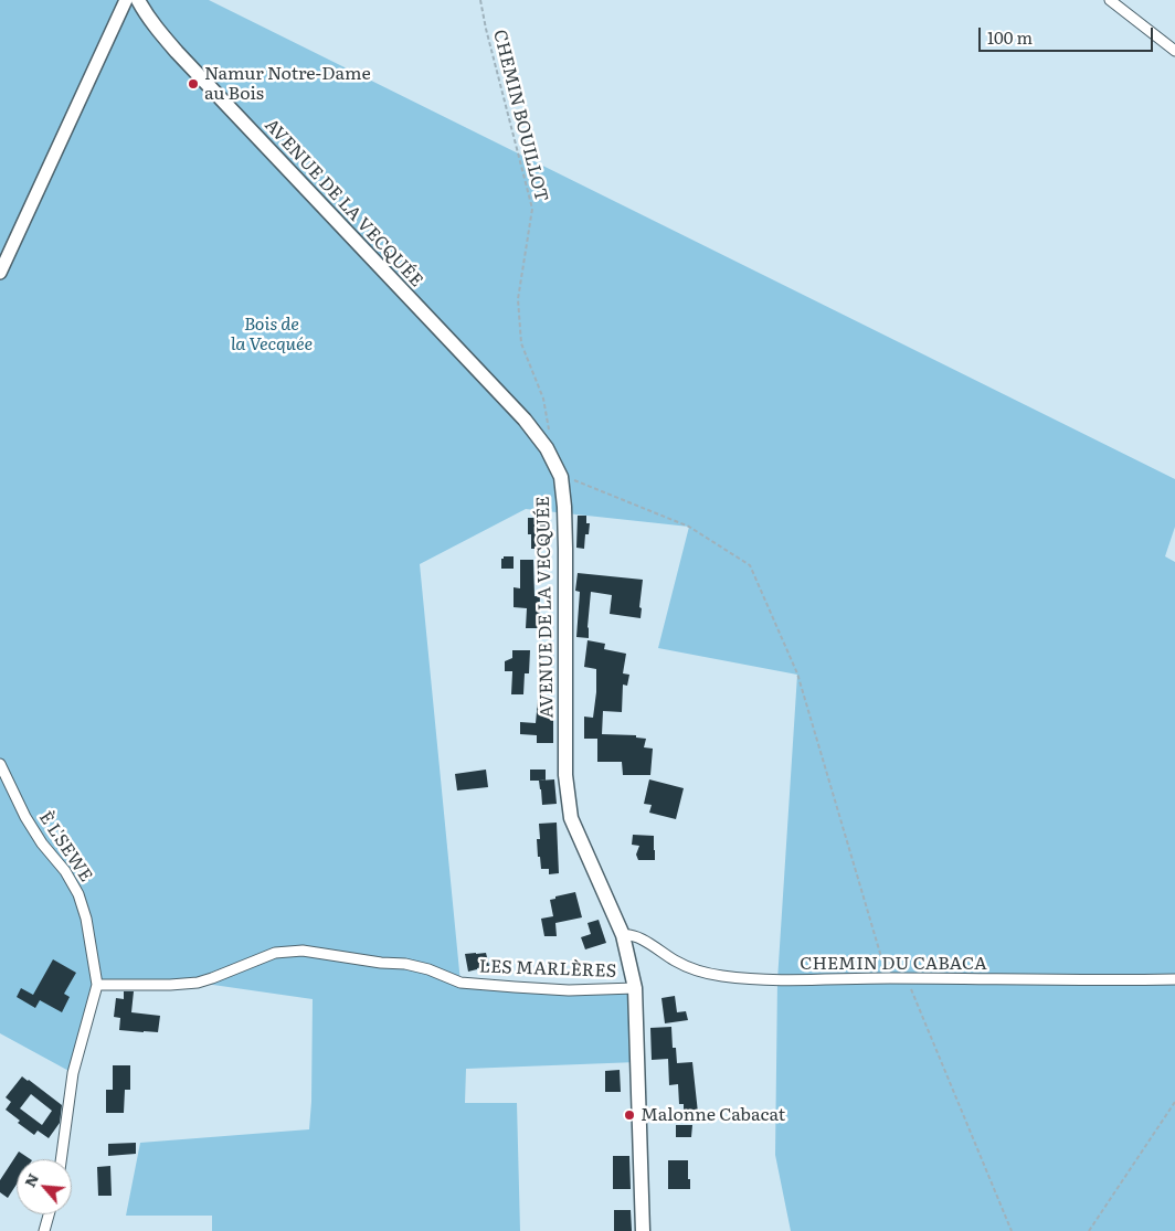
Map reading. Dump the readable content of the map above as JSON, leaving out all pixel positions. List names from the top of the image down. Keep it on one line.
{"streets":{"main road":["AVENUE DE LA VECQUÉE"],"street":["È L'SEWE","CHEMIN DU CABACA","LES MARLÈRES"],"path":["CHEMIN BOUILLOT"]},"crossings":[["AVENUE DE LA VECQUÉE","CHEMIN DU CABACA"],["AVENUE DE LA VECQUÉE","LES MARLÈRES"],["È L'SEWE","LES MARLÈRES"]],"parks":["Bois de la Vecquée"],"places":["Namur Notre-Dame au Bois","Malonne Cabacat"],"scale_bar":"100 m","north":"top left"}
